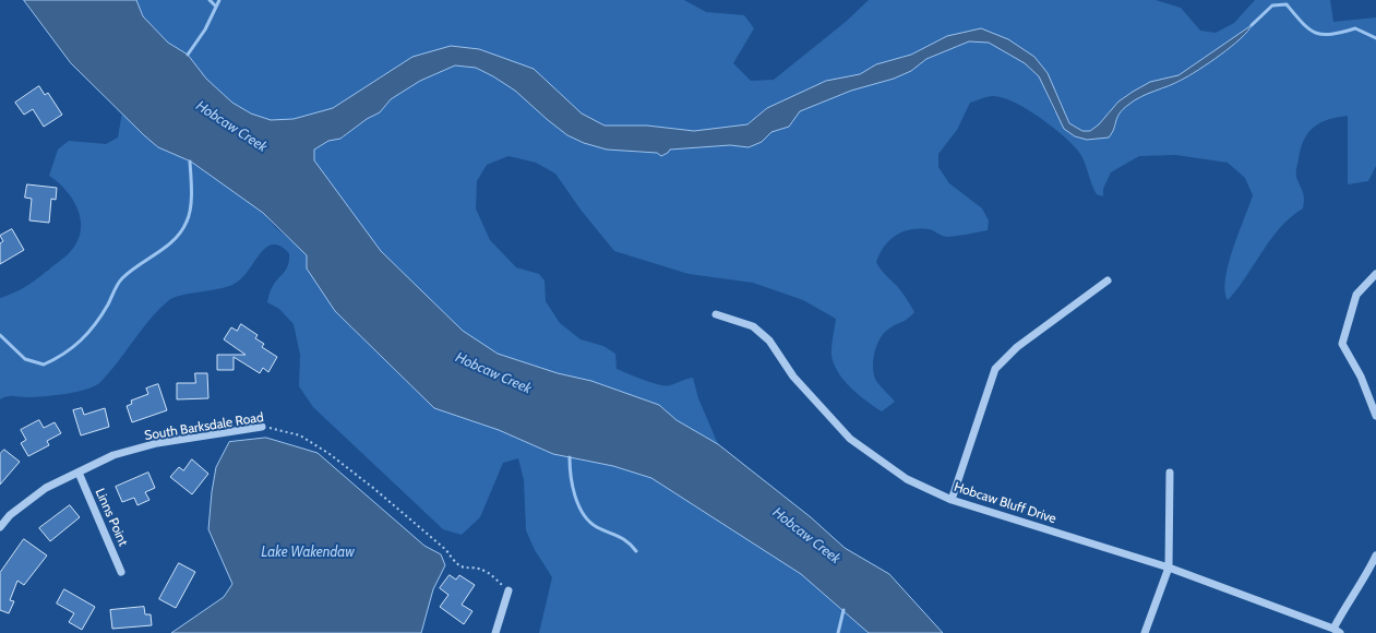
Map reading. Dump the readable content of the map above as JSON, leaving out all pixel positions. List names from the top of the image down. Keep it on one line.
{"streets":{"street":["South Barksdale Road","Hobcaw Bluff Drive","Linns Point"]},"crossings":[["South Barksdale Road","Linns Point"]],"water":["Hobcaw Creek","Lake Wakendaw"]}
